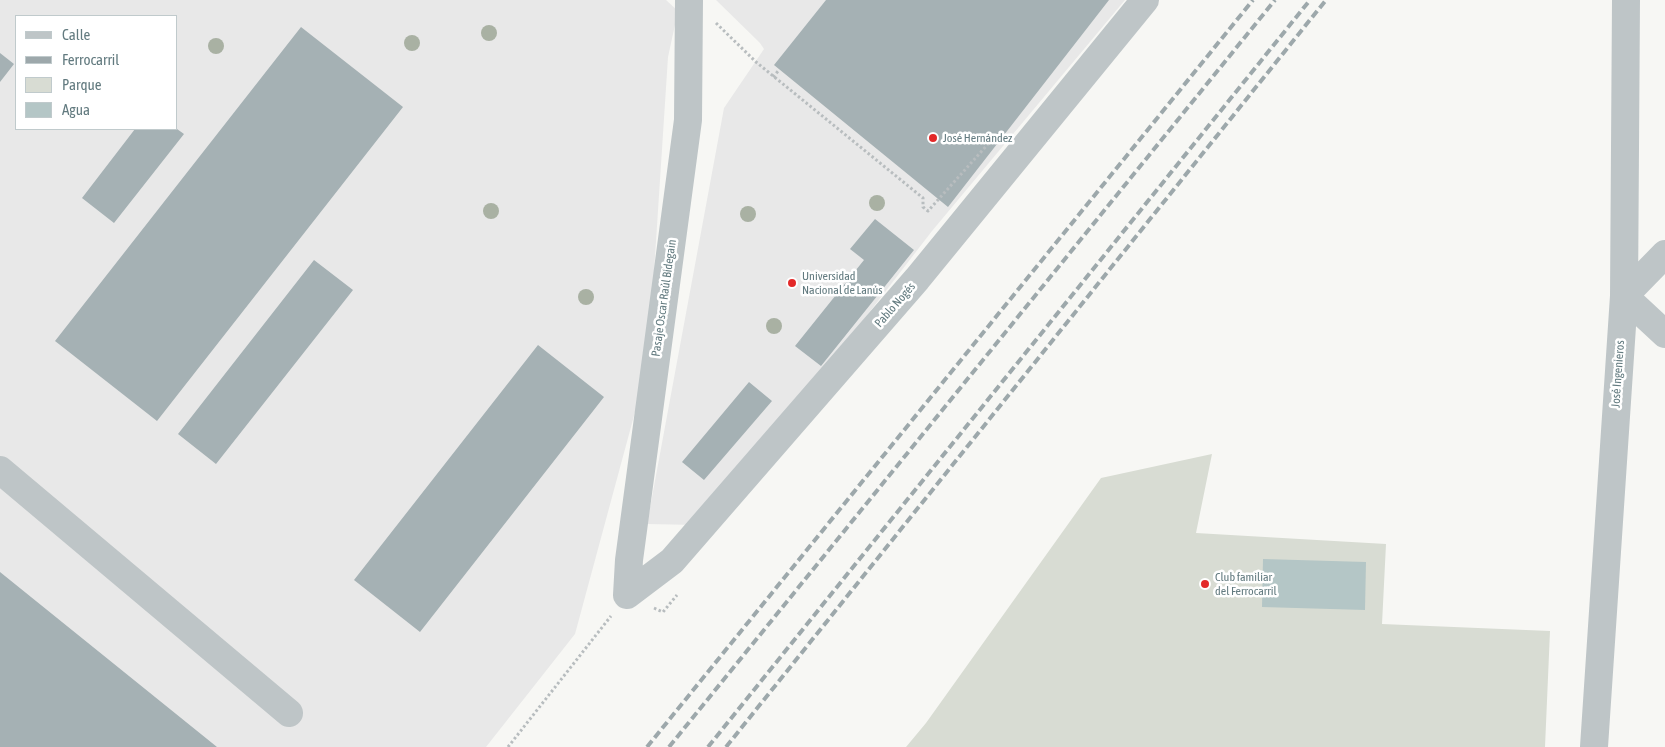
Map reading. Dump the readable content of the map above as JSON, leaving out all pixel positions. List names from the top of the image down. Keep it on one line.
{"streets":{"street":["Pasaje Oscar Raúl Bidegain","Pablo Nogés","José Ingenieros"]},"crossings":[["Pasaje Oscar Raúl Bidegain","Pablo Nogés"]],"places":["José Hernández","Universidad Nacional de Lanús","Club familiar del Ferrocarril"],"legend":["Calle","Ferrocarril","Parque","Agua"]}
